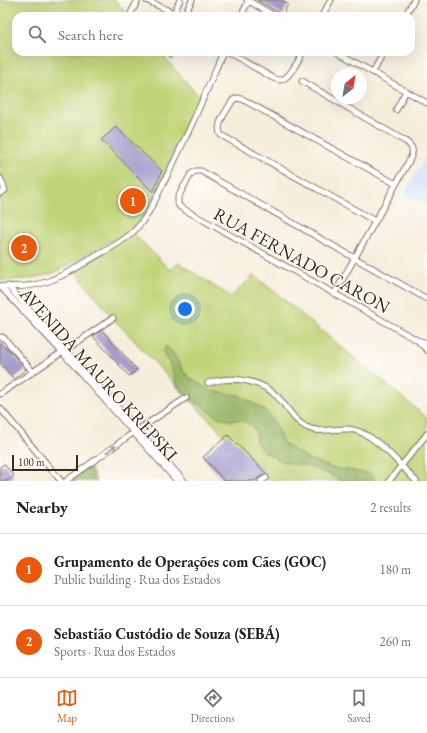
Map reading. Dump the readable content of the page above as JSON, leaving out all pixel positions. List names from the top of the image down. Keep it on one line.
{"streets":{"street":["RUA FERNADO CARON","AVENIDA MAURO KREPSKI"]},"scale_bar":"100 m","north":"top right","page":{"search":"Search here","pins":["1","2"],"scale":"100 m","heading":["Nearby","2 results"],"list":[{"mark":"1","name":"Grupamento de Operações com Cães (GOC)","note":"Public building · Rua dos Estados","value":"180 m"},{"mark":"2","name":"Sebastião Custódio de Souza (SEBÁ)","note":"Sports · Rua dos Estados","value":"260 m"}],"nav":["Map","Directions","Saved"]}}
